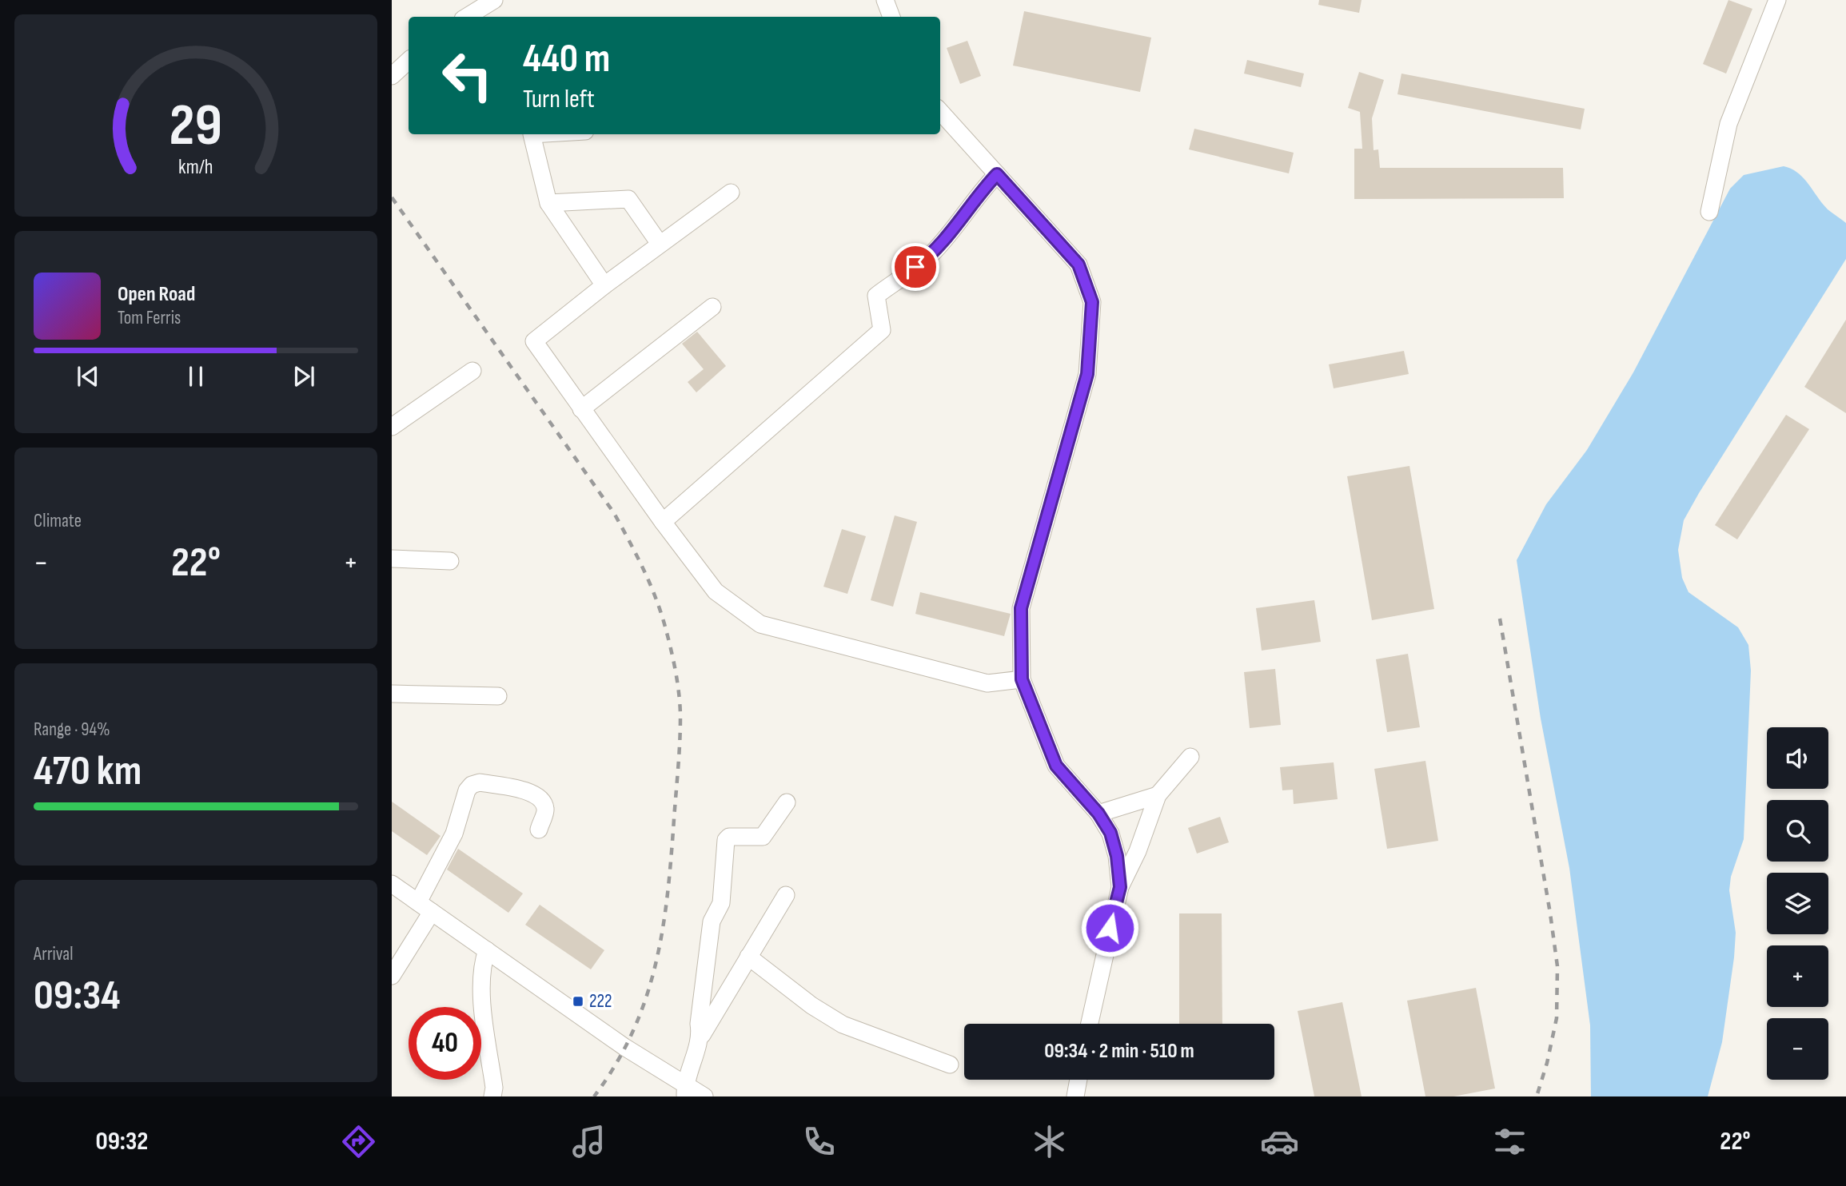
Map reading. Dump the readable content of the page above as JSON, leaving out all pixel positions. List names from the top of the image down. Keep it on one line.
{"places":{"transit":["222"]},"page":{"turn":["440 m","Turn left"],"song":["Open Road","Tom Ferris"],"tile":["Climate",["Range · 94%","470 km"],["Arrival","09:34"]],"heat":["−","22°","+"],"map_buttons":["+","−"],"limit":"40","trip":"09:34 · 2 min · 510 m","tabs":["09:32","22°"],"gauge":["29","km/h"]}}
